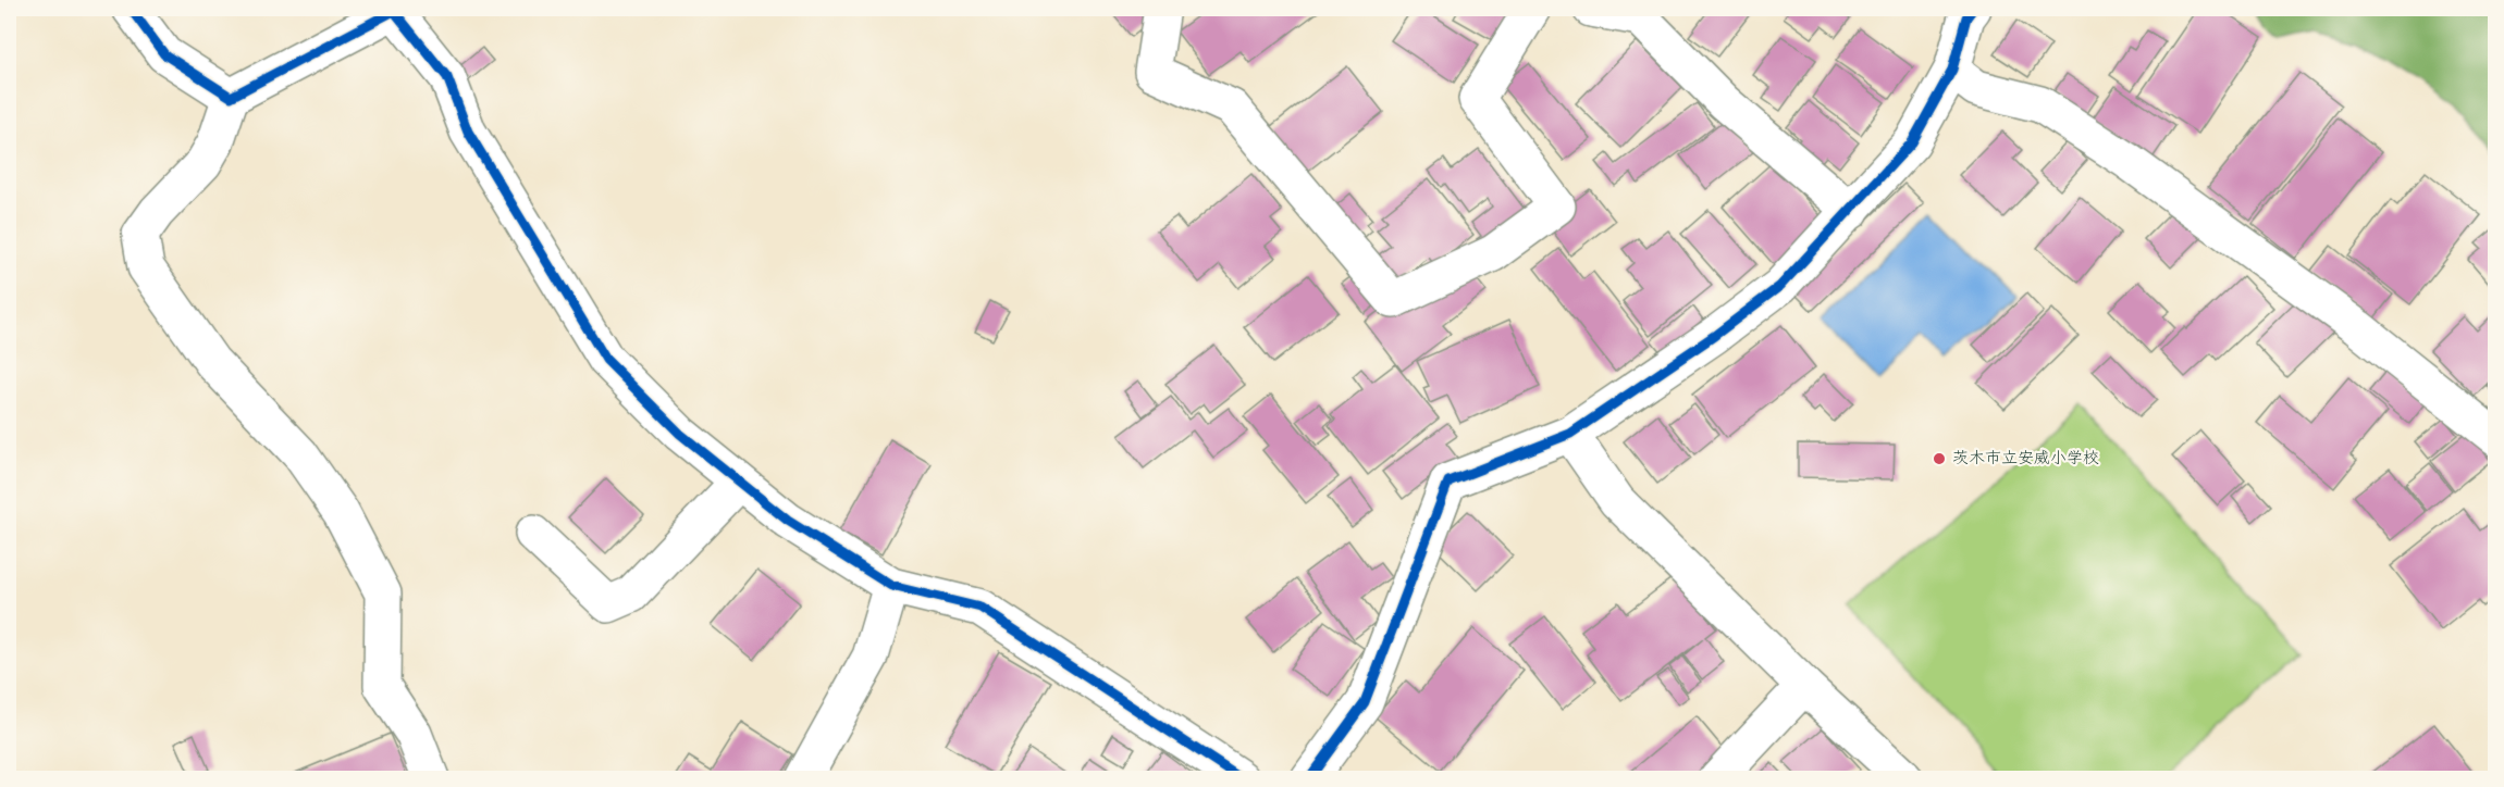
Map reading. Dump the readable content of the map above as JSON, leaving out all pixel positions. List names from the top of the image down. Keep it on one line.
{"places":["茨木市立安威小学校"]}
